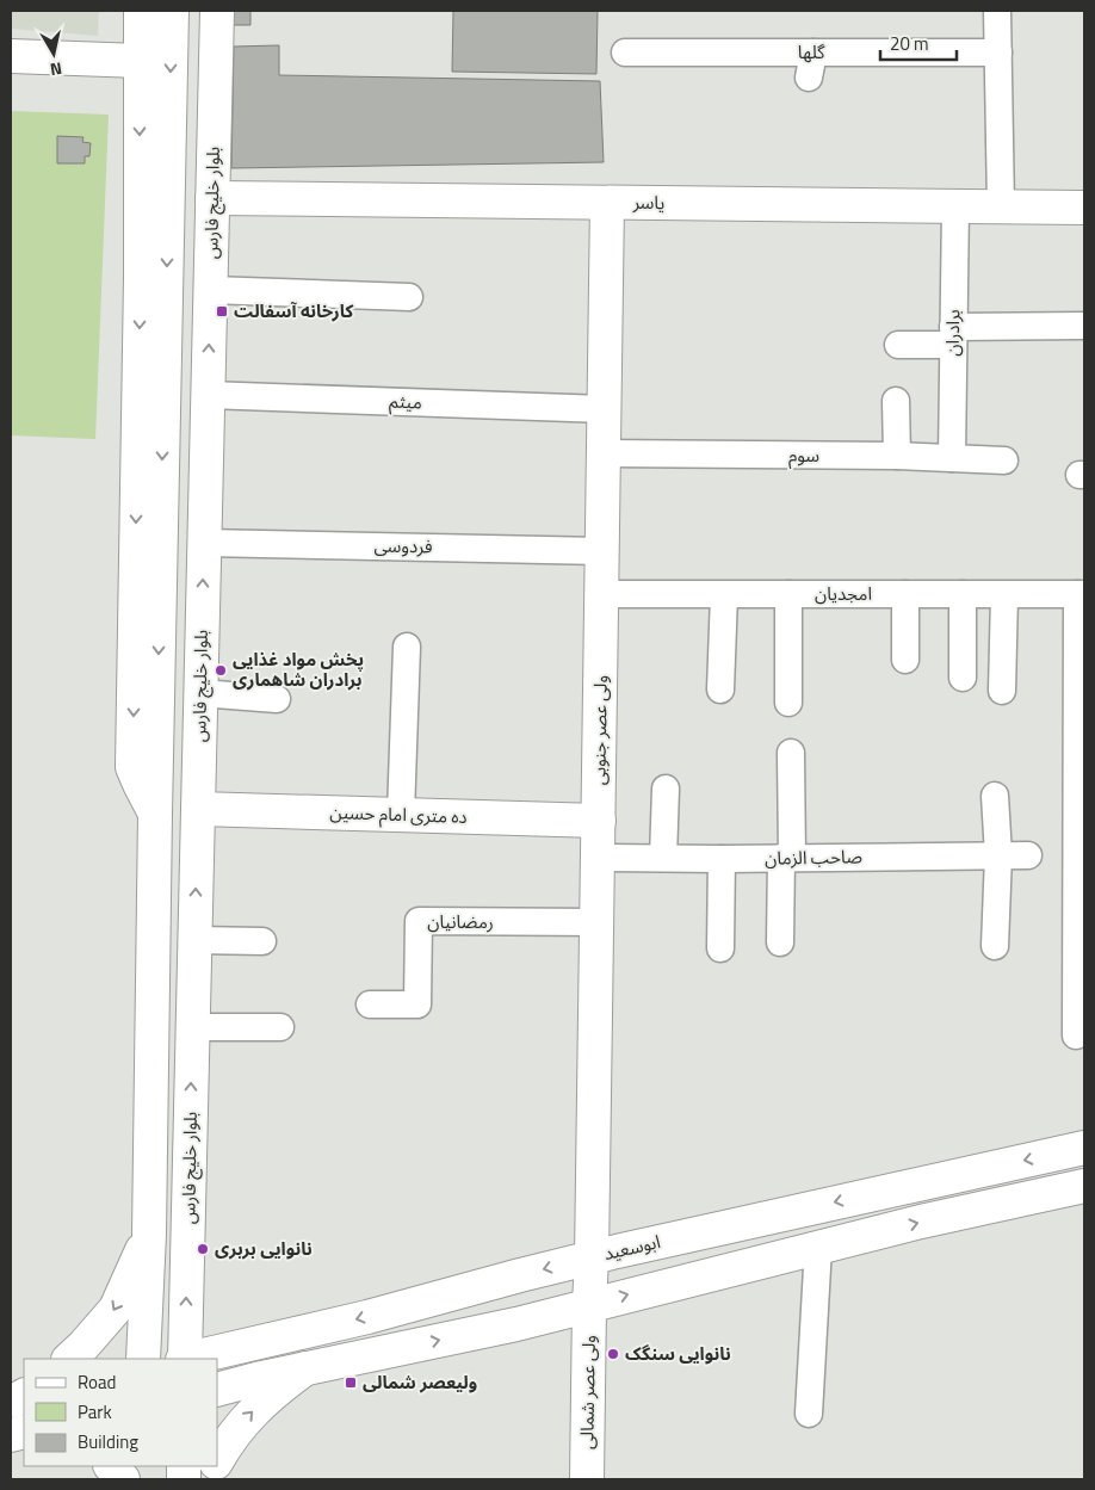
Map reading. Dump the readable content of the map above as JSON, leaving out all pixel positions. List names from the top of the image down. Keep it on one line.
{"streets":{"street":["گلها","بلوار خلیج فارس","یاسر","برادران","میثم","سوم","فردوسی","امجدیان","ولی عصر جنوبی","ده متری امام حسین","صاحب الزمان","رمضانیان","ابوسعید","ولی عصر شمالی"]},"crossings":[["بلوار خلیج فارس","یاسر"],["بلوار خلیج فارس","میثم"],["بلوار خلیج فارس","فردوسی"],["بلوار خلیج فارس","ده متری امام حسین"],["یاسر","برادران"],["یاسر","ولی عصر جنوبی"],["برادران","سوم"],["میثم","ولی عصر جنوبی"],["سوم","ولی عصر جنوبی"],["فردوسی","ولی عصر جنوبی"],["امجدیان","ولی عصر جنوبی"],["ولی عصر جنوبی","ده متری امام حسین"],["ولی عصر جنوبی","صاحب الزمان"],["ولی عصر جنوبی","رمضانیان"],["ولی عصر جنوبی","ابوسعید"],["ولی عصر جنوبی","ولی عصر شمالی"],["ابوسعید","ولی عصر شمالی"]],"places":{"transit":["کارخانه آسفالت","ولیعصر شمالی"],"other":["پخش مواد غذایی برادران شاهماری","نانوایی بربری","نانوایی سنگک"]},"legend":["Road","Park","Building"],"scale_bar":"20 m","north":"bottom"}
